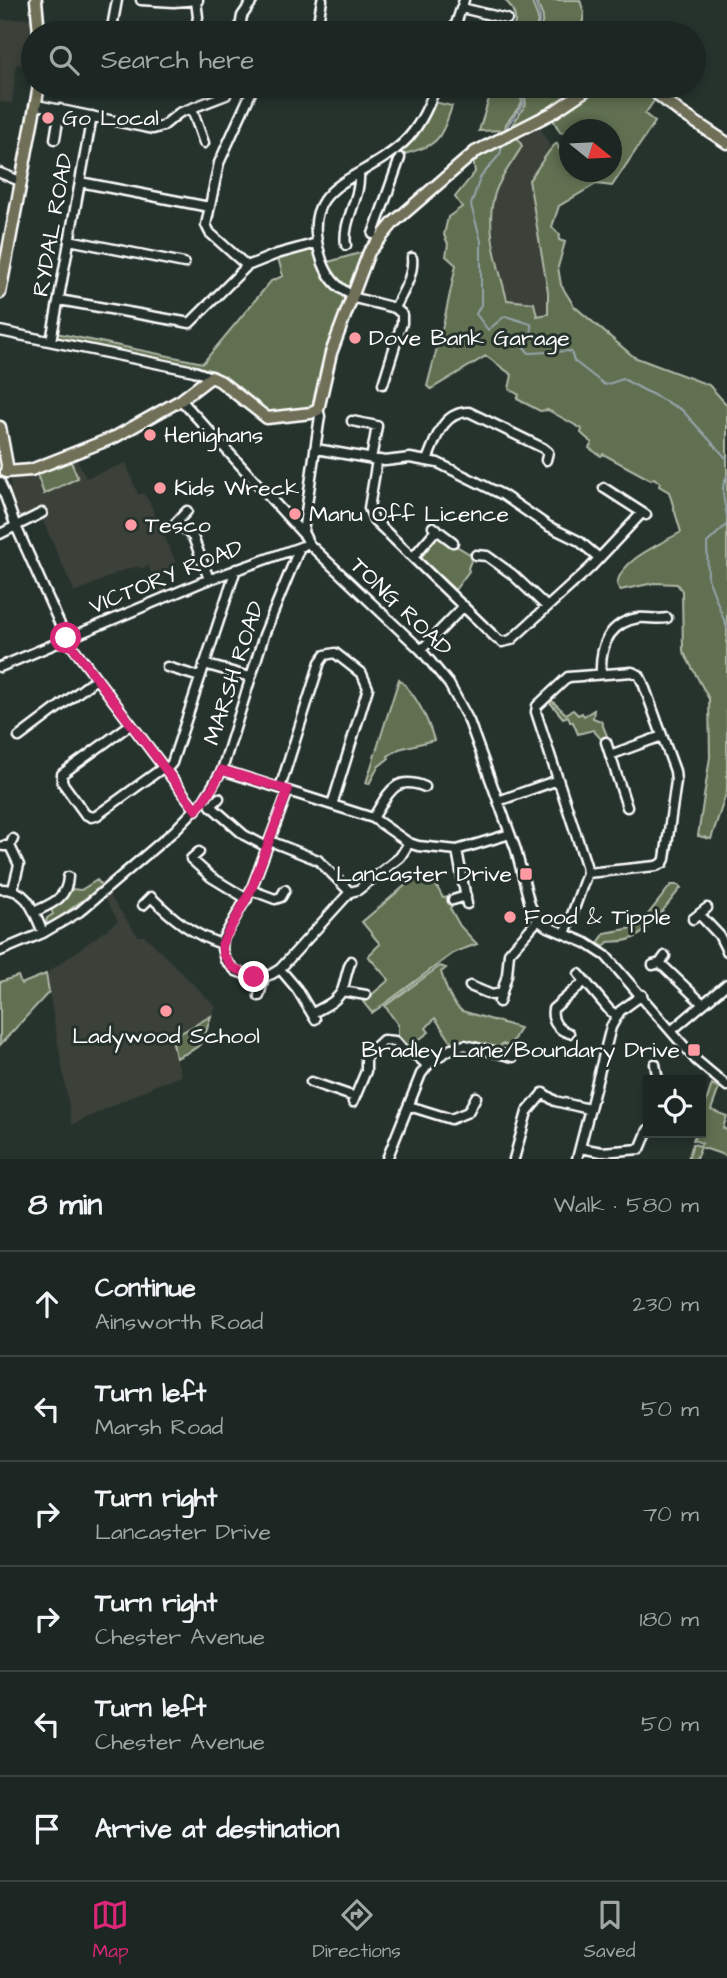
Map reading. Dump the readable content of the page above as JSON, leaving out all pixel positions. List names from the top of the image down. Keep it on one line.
{"streets":{"street":["RYDAL ROAD","VICTORY ROAD","TONG ROAD","MARSH ROAD"]},"crossings":[["VICTORY ROAD","TONG ROAD"],["VICTORY ROAD","MARSH ROAD"],["TONG ROAD","MARSH ROAD"]],"places":{"other":["Go Local","Dove Bank Garage","Henighans","Kids Wreck","Manu Off Licence","Tesco","Food & Tipple","Ladywood School"],"transit":["Lancaster Drive","Bradley Lane/Boundary Drive"]},"north":"right","page":{"search":"Search here","heading":["8 min","Walk · 580 m"],"list":[["Continue","Ainsworth Road","230 m"],["Turn left","Marsh Road","50 m"],["Turn right","Lancaster Drive","70 m"],["Turn right","Chester Avenue","180 m"],["Turn left","Chester Avenue","50 m"],"Arrive at destination"],"nav":["Map","Directions","Saved"]}}
